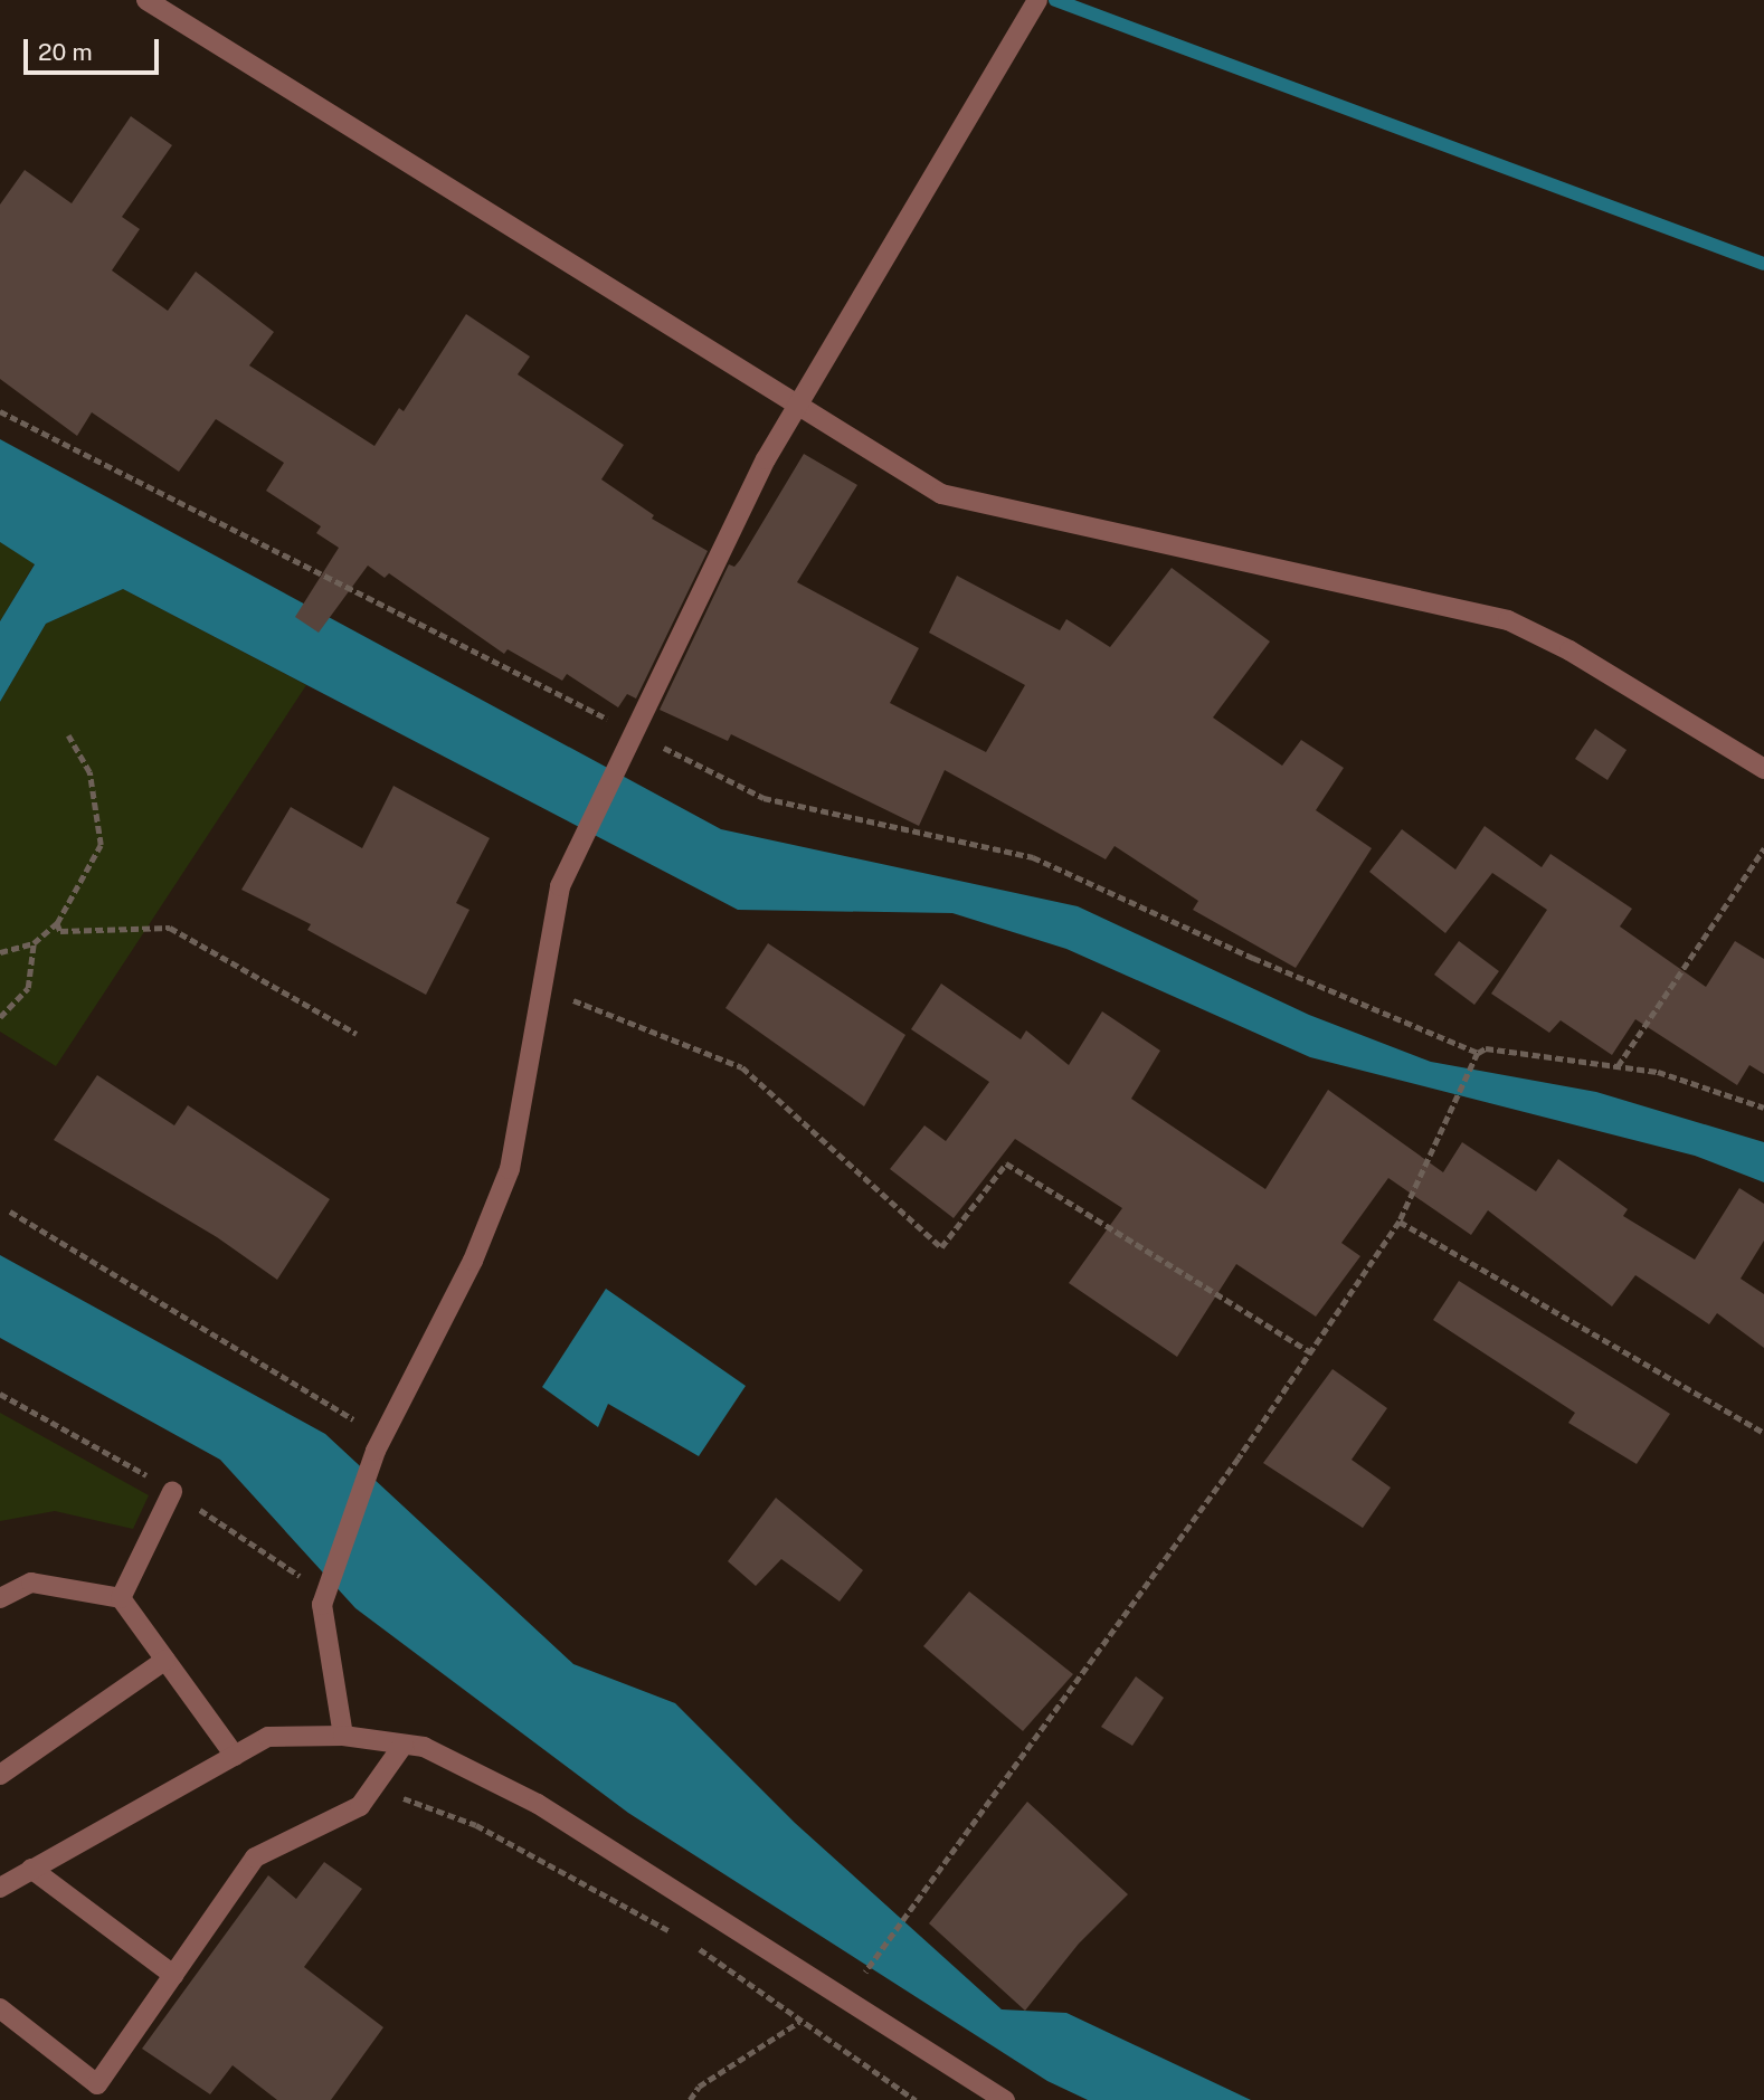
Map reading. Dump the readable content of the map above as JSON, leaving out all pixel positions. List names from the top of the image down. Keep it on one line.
{"scale_bar":"20 m"}
